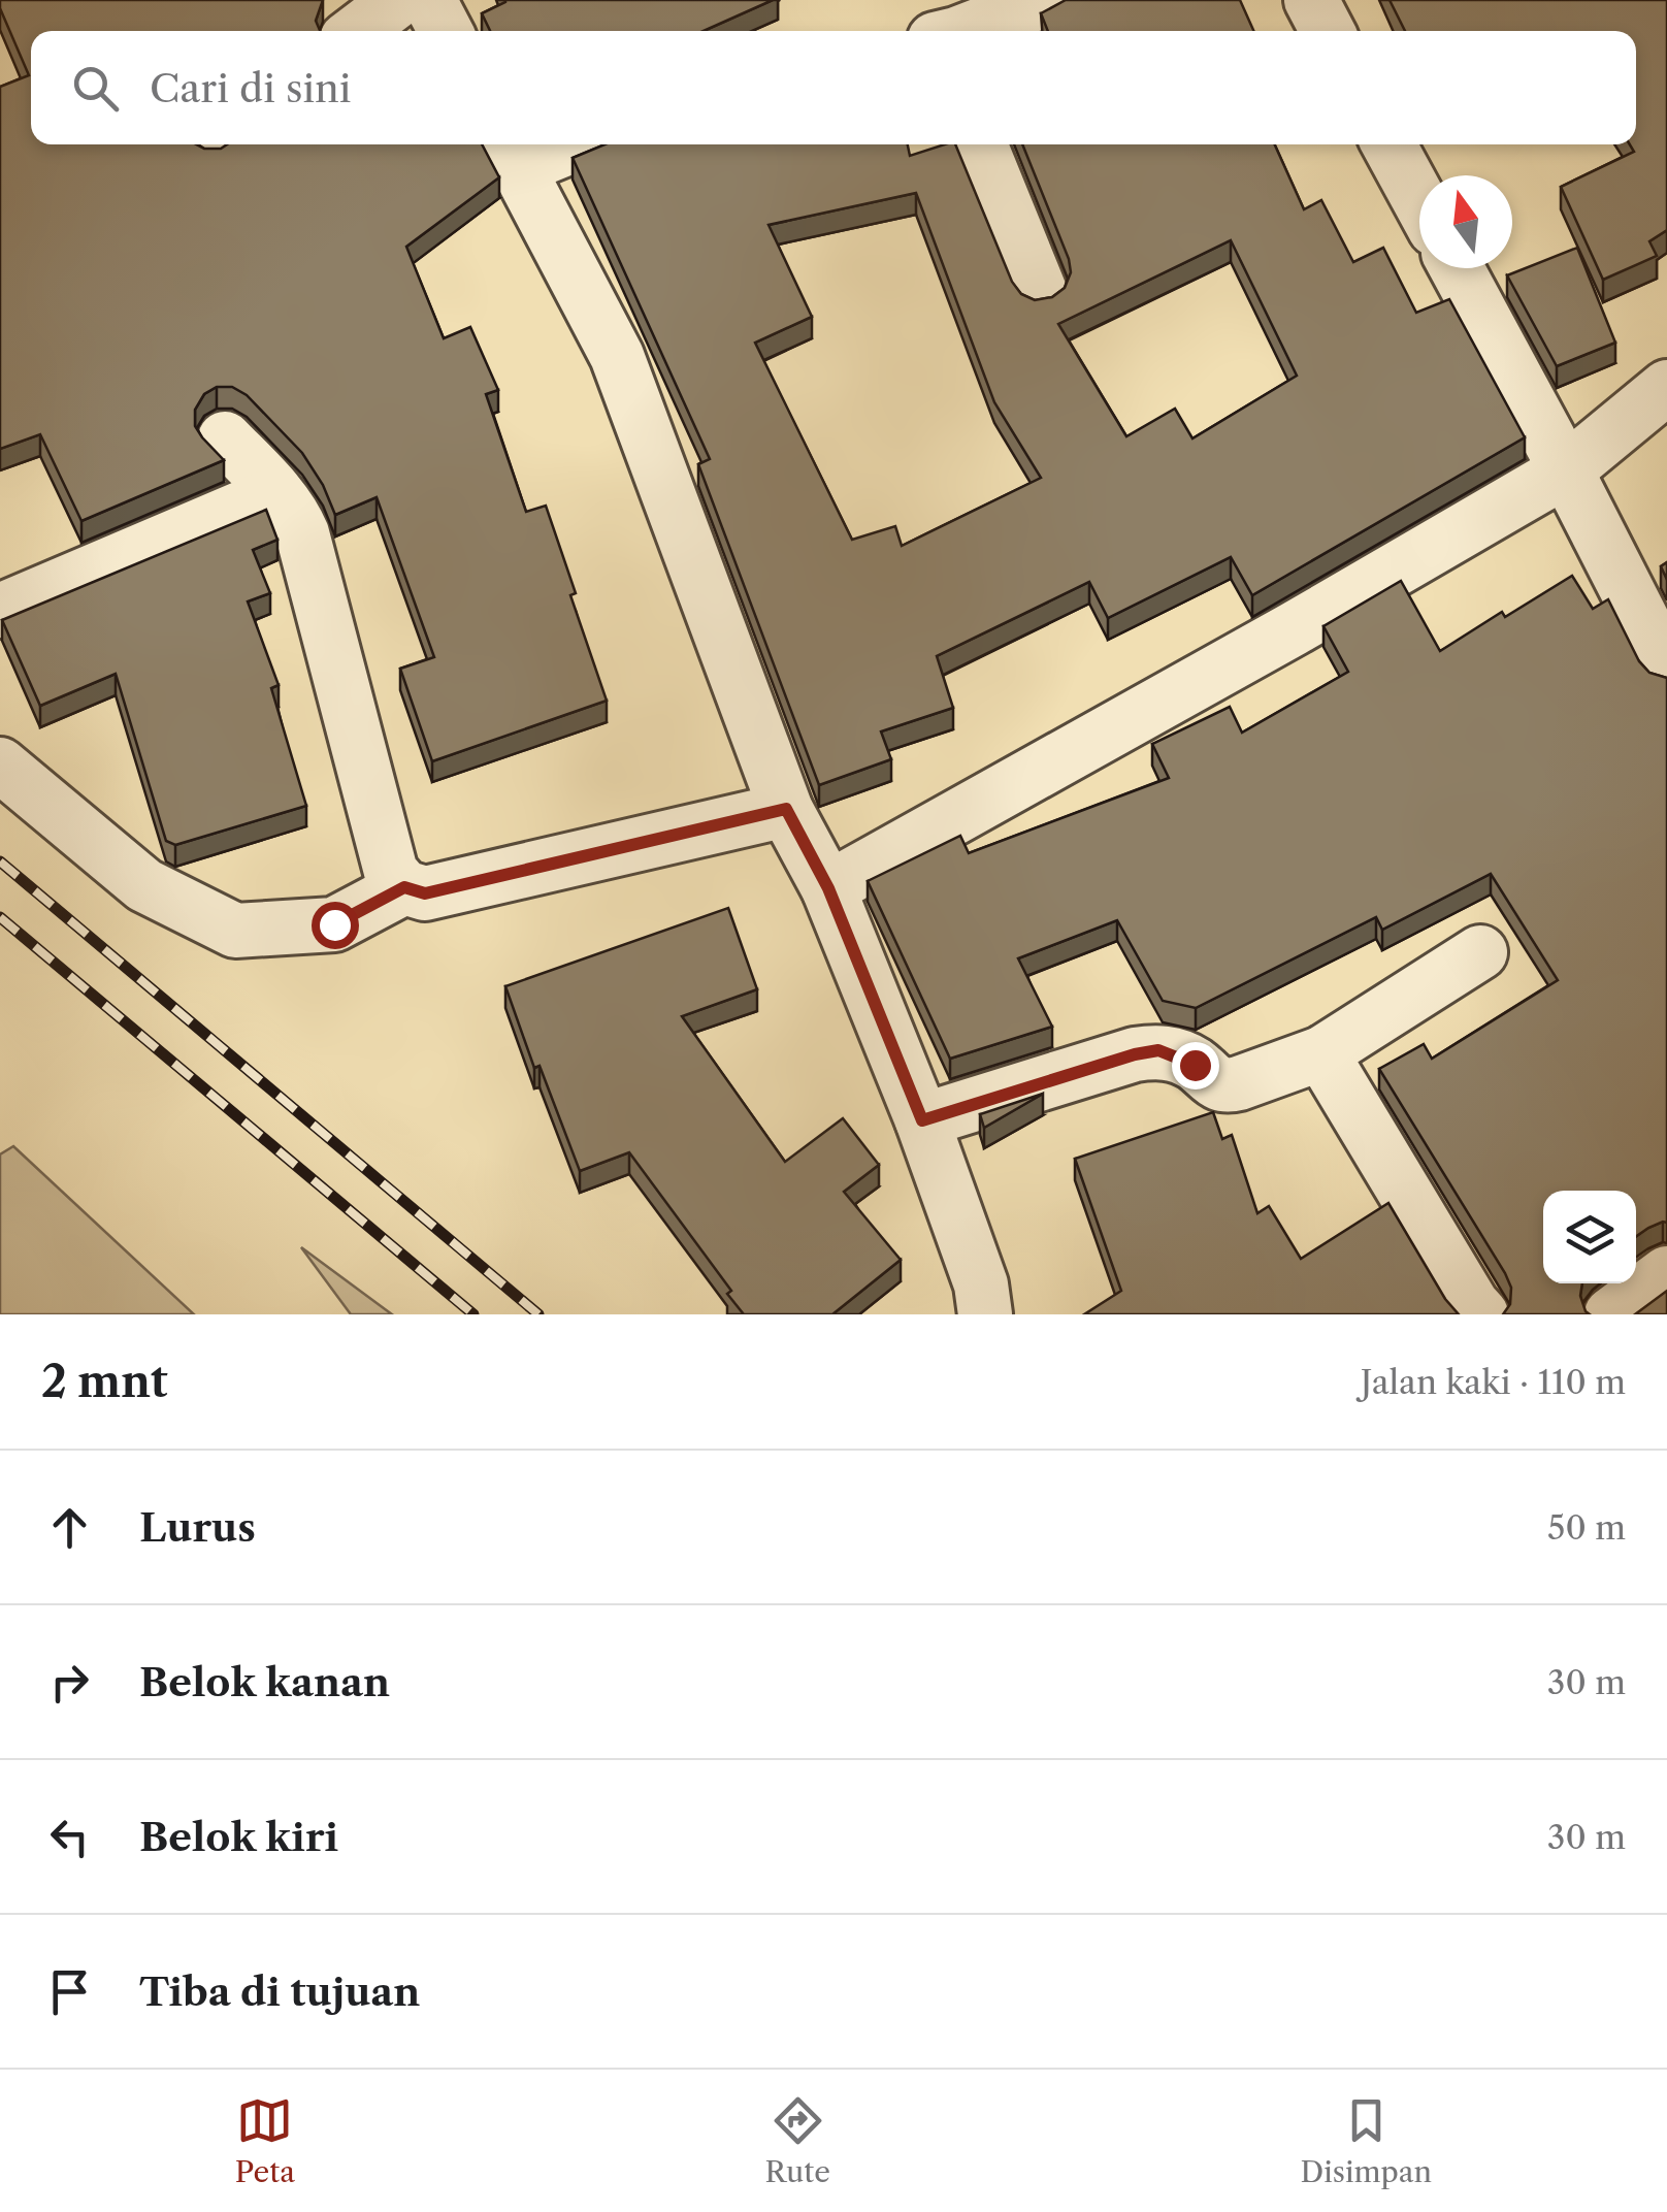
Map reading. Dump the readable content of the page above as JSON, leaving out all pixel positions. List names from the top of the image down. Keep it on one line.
{"north":"top","page":{"search":"Cari di sini","heading":["2 mnt","Jalan kaki · 110 m"],"list":[["Lurus","50 m"],["Belok kanan","30 m"],["Belok kiri","30 m"],"Tiba di tujuan"],"nav":["Peta","Rute","Disimpan"]}}
